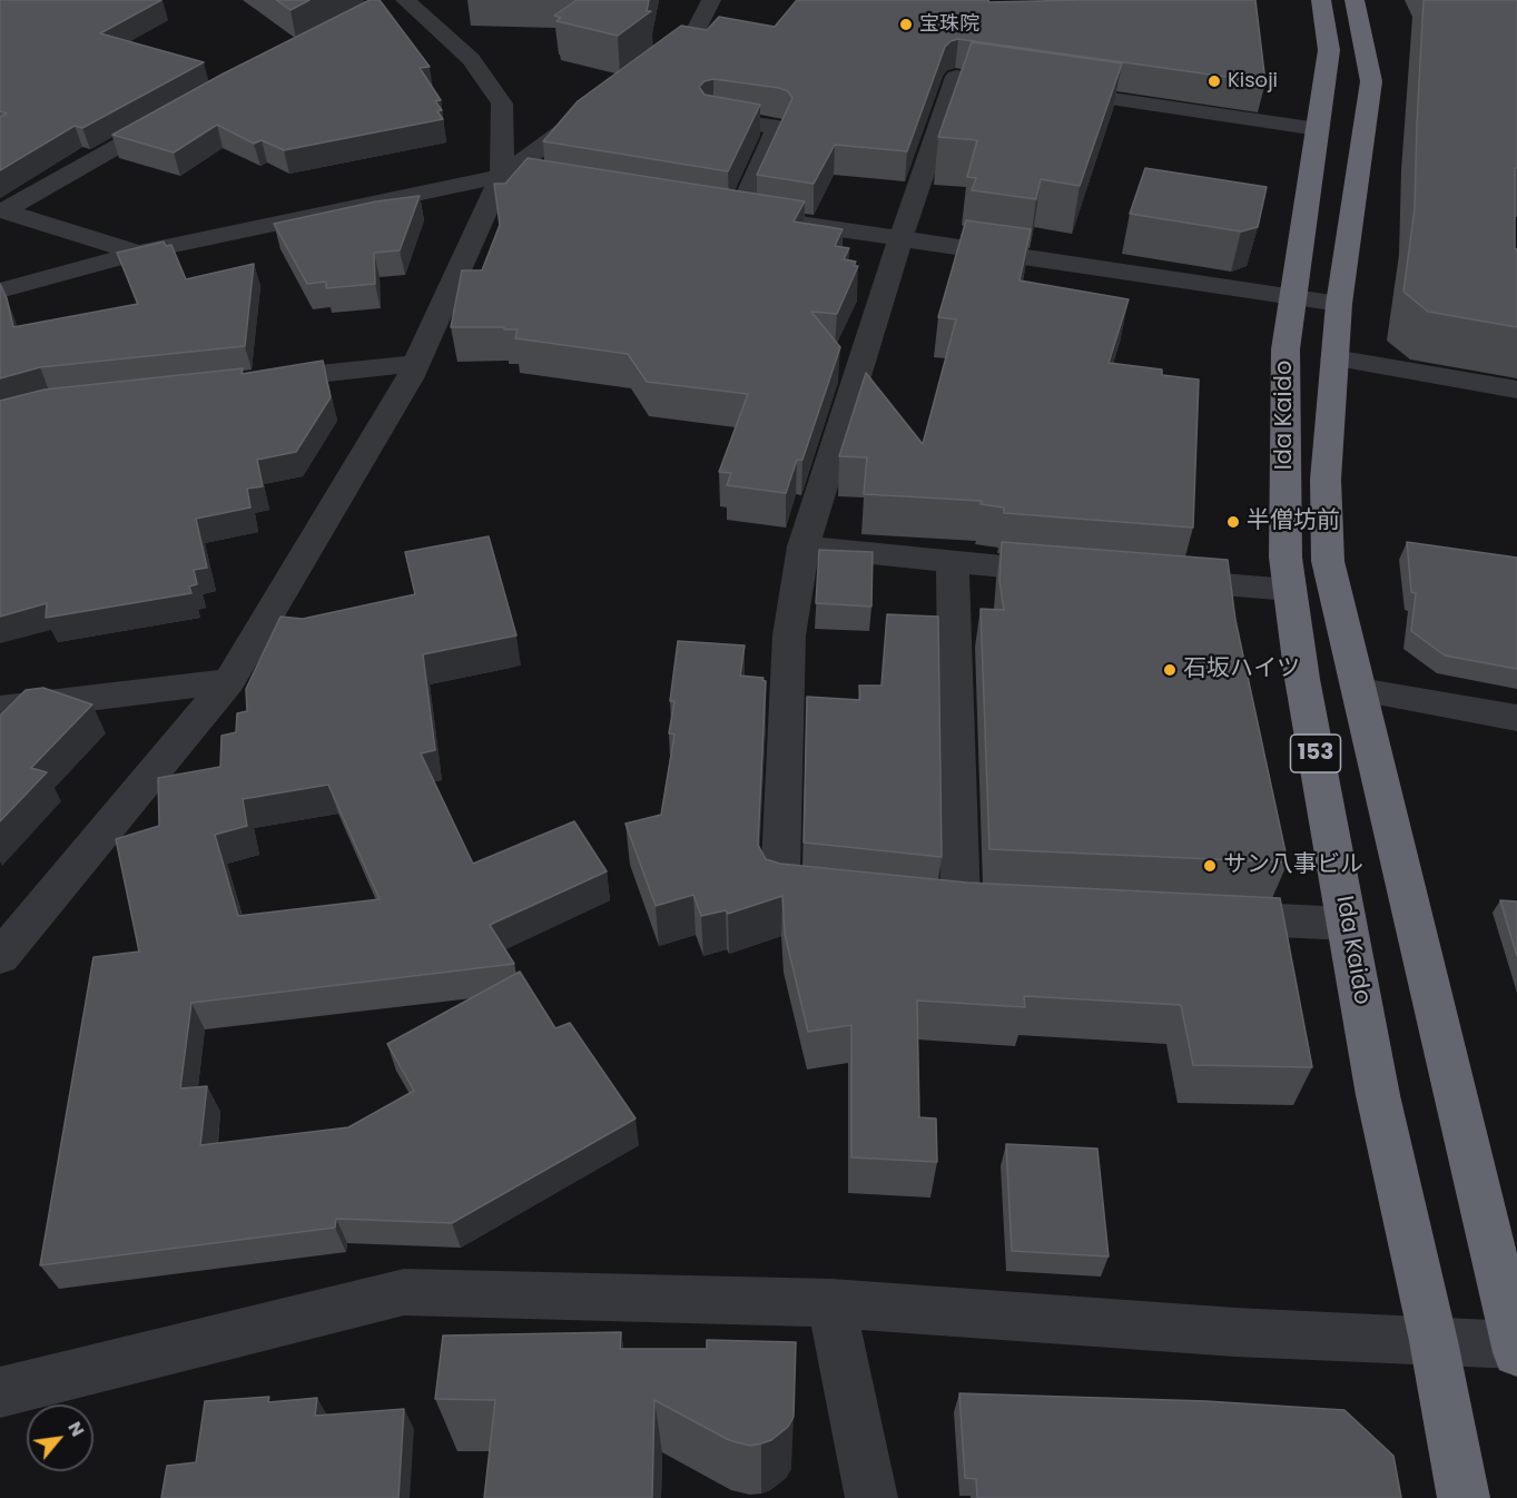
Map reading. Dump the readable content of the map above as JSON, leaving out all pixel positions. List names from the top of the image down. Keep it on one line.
{"streets":{"highway":["Ida Kaido","153"]},"places":["宝珠院","Kisoji","半僧坊前","石坂ハイツ","サン八事ビル"],"north":"top right"}
